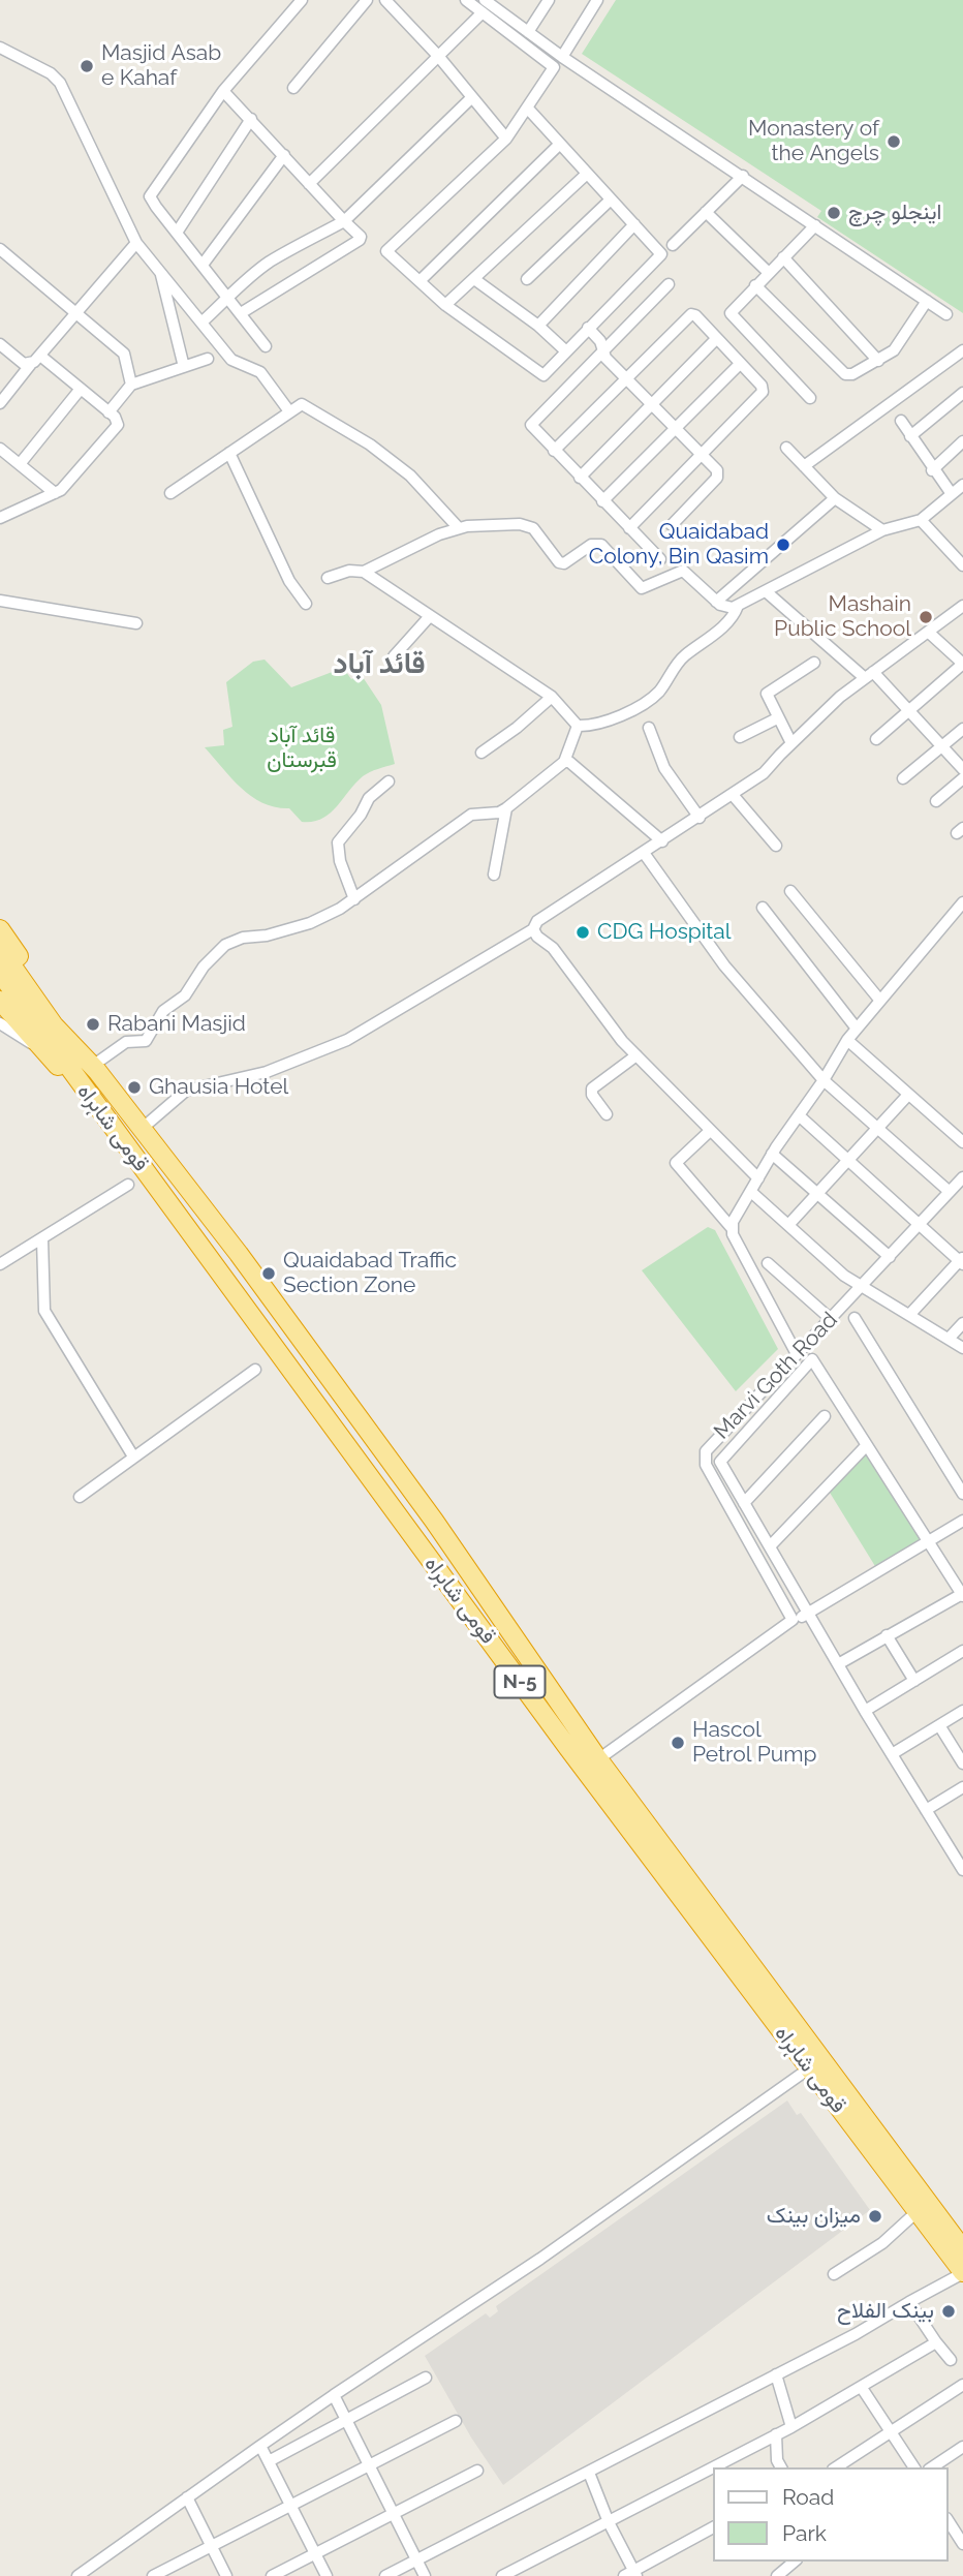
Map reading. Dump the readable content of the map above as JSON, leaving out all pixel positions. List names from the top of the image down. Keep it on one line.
{"streets":{"highway":["قومی شاہراہ","N-5"],"street":["Marvi Goth Road"]},"crossings":[["قومی شاہراہ","N-5"]],"districts":["قائد آباد"],"parks":["قائد آباد قبرستان"],"places":["Masjid Asab e Kahaf","Monastery of the Angels","اینجلو چرچ","Quaidabad Colony, Bin Qasim","Mashain Public School","CDG Hospital","Rabani Masjid","Ghausia Hotel","Quaidabad Traffic Section Zone","Hascol Petrol Pump","میزان بینک","بینک الفلاح"],"legend":["Road","Park"]}
